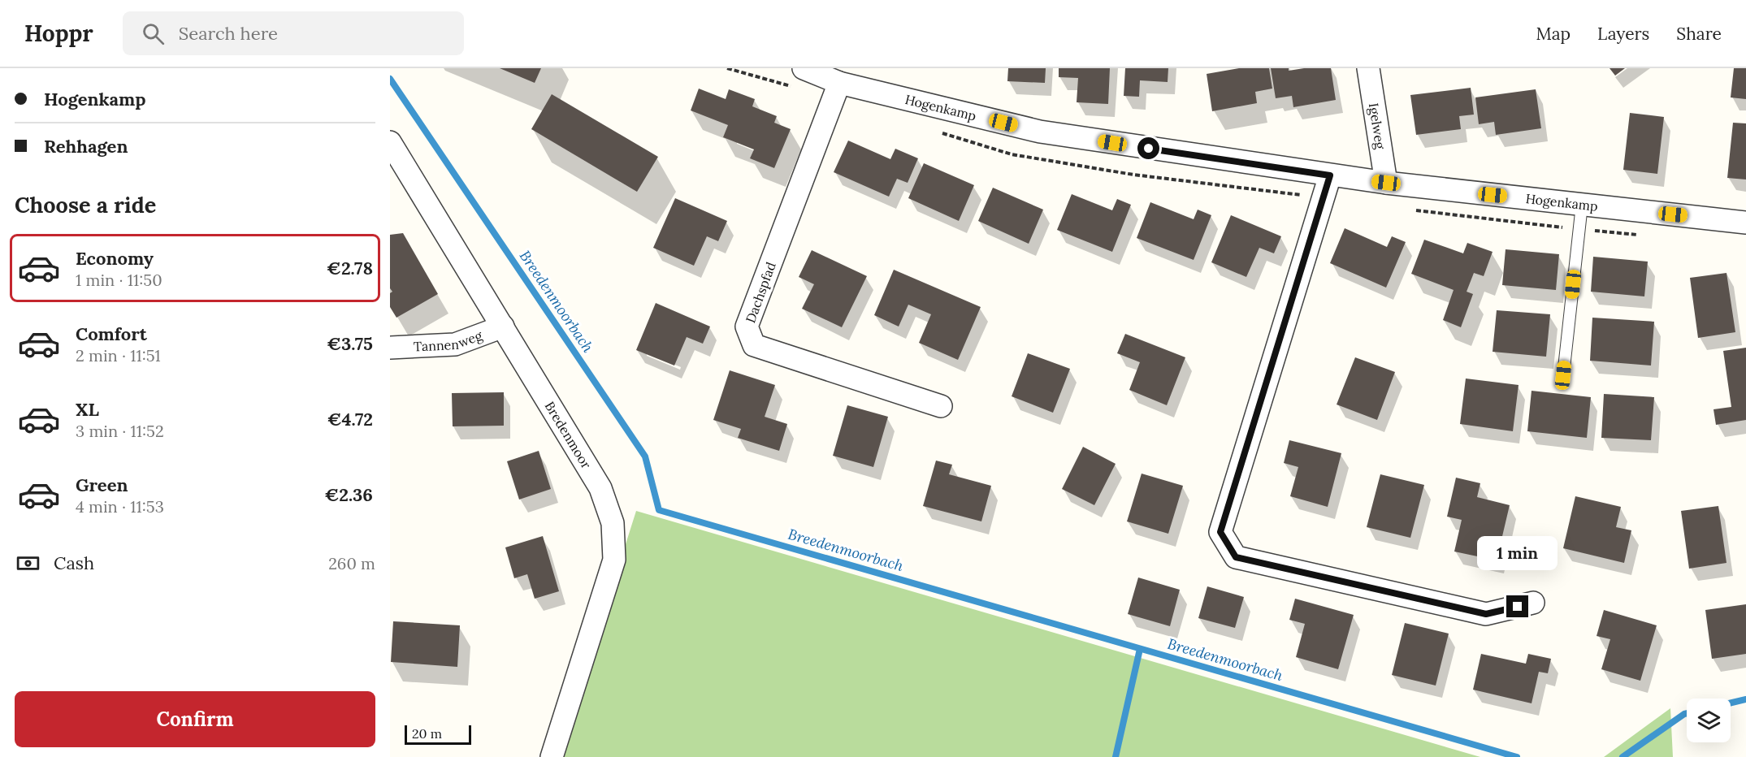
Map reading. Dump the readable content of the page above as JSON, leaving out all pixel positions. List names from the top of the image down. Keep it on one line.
{"streets":{"street":["Hogenkamp","Igelweg","Dachspfad","Tannenweg","Bredenmoor"]},"crossings":[["Hogenkamp","Igelweg"],["Hogenkamp","Dachspfad"],["Tannenweg","Bredenmoor"]],"water":["Breedenmoorbach"],"scale_bar":"20 m","page":{"header":"Hoppr","search":"Search here","nav":["Map","Layers","Share"],"banner":["Hogenkamp","Rehhagen"],"heading":"Choose a ride","list":[{"name":"Economy","note":"1 min · 11:50","value":"€2.78"},{"name":"Comfort","note":"2 min · 11:51","value":"€3.75"},{"name":"XL","note":"3 min · 11:52","value":"€4.72"},{"name":"Green","note":"4 min · 11:53","value":"€2.36"}],"pay":["Cash","260 m"],"bubble":"1 min","buttons":"Confirm","scale":"20 m"}}
